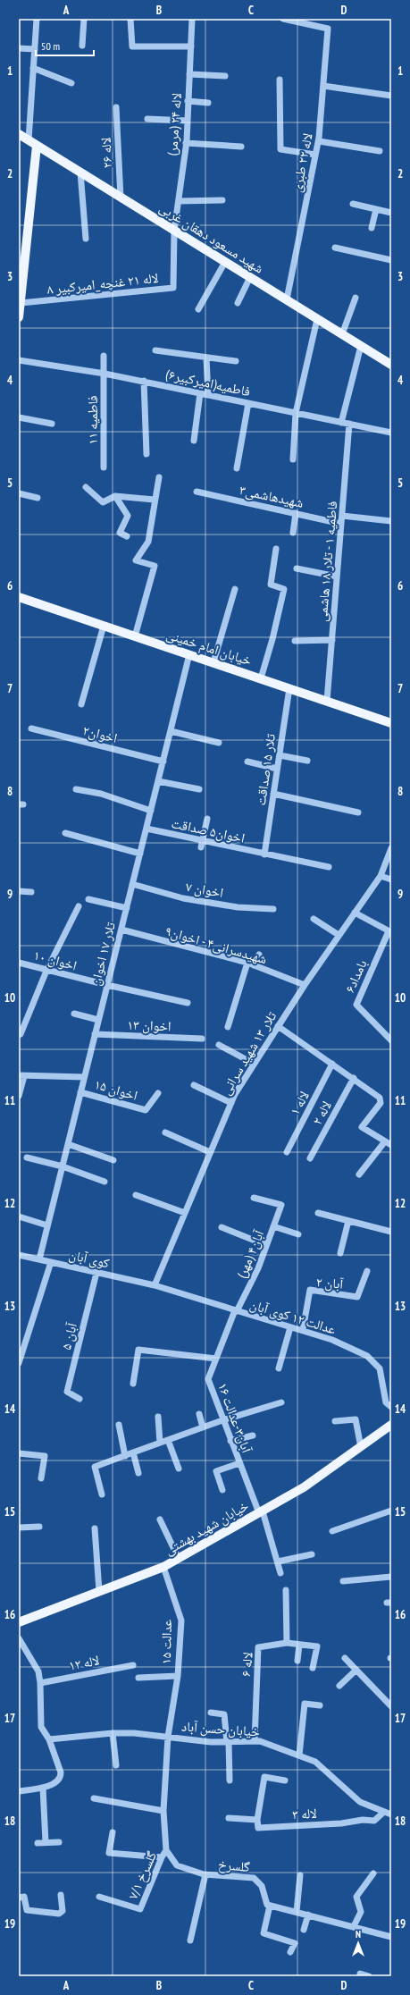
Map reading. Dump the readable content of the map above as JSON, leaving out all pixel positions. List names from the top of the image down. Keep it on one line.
{"streets":{"main road":["شهید مسعود دهقان غربی","خیابان امام خمینی","خیابان شهید بهشتی"],"street":["لاله ۲۴ (مرمر)","لاله ۲۶","لاله ۲۲ طبری","لاله ۲۱ غنچه_امیرکبیر ۸","فاطمیه(امیرکبیر۶)","فاطمیه ۱۱","شهیدهاشمی۳","فاطمیه ۱ - تلار ۱۸ هاشمی","اخوان۲","تلار ۱۵ صداقت","اخوان۵ صداقت","اخوان ۷","شهیدسرانی۴ - اخوان۹","تلار ۱۷ اخوان","اخوان ۱۰","بامداد۶","اخوان ۱۳","تلار ۱۳ شهید سرانی","اخوان ۱۵","لاله ۱","لاله ۲","آبان۴ (مهر)","کوی آبان","آبان ۲","عدالت ۱۲ کوی آبان","آبان ۵","آبان۳-عدالت ۱۶","عدالت ۱۵","لاله ۱۲","لاله ۶","خیابان حسن آباد","لاله ۳","گلسرخ","گلسرخ ۷/۱"]},"crossings":[["لاله ۲۴ (مرمر)","شهید مسعود دهقان غربی"],["لاله ۲۴ (مرمر)","لاله ۲۱ غنچه_امیرکبیر ۸"],["لاله ۲۶","شهید مسعود دهقان غربی"],["لاله ۲۲ طبری","شهید مسعود دهقان غربی"],["شهید مسعود دهقان غربی","لاله ۲۱ غنچه_امیرکبیر ۸"],["فاطمیه(امیرکبیر۶)","فاطمیه ۱۱"],["فاطمیه(امیرکبیر۶)","فاطمیه ۱ - تلار ۱۸ هاشمی"],["شهیدهاشمی۳","فاطمیه ۱ - تلار ۱۸ هاشمی"],["فاطمیه ۱ - تلار ۱۸ هاشمی","خیابان امام خمینی"],["خیابان امام خمینی","تلار ۱۵ صداقت"],["خیابان امام خمینی","تلار ۱۷ اخوان"],["اخوان۲","تلار ۱۷ اخوان"],["تلار ۱۵ صداقت","اخوان۵ صداقت"],["اخوان۵ صداقت","تلار ۱۷ اخوان"],["اخوان ۷","تلار ۱۷ اخوان"],["شهیدسرانی۴ - اخوان۹","تلار ۱۷ اخوان"],["شهیدسرانی۴ - اخوان۹","تلار ۱۳ شهید سرانی"],["تلار ۱۷ اخوان","اخوان ۱۰"],["تلار ۱۷ اخوان","اخوان ۱۳"],["تلار ۱۷ اخوان","اخوان ۱۵"],["تلار ۱۷ اخوان","کوی آبان"],["تلار ۱۳ شهید سرانی","کوی آبان"],["تلار ۱۳ شهید سرانی","عدالت ۱۲ کوی آبان"],["آبان۴ (مهر)","عدالت ۱۲ کوی آبان"],["آبان۴ (مهر)","آبان۳-عدالت ۱۶"],["کوی آبان","عدالت ۱۲ کوی آبان"],["کوی آبان","آبان ۵"],["آبان ۲","عدالت ۱۲ کوی آبان"],["عدالت ۱۲ کوی آبان","آبان۳-عدالت ۱۶"],["آبان۳-عدالت ۱۶","خیابان شهید بهشتی"],["خیابان شهید بهشتی","عدالت ۱۵"],["عدالت ۱۵","خیابان حسن آباد"],["لاله ۶","خیابان حسن آباد"],["خیابان حسن آباد","لاله ۳"],["گلسرخ","گلسرخ ۷/۱"]],"scale_bar":"50 m","north":"top","grid":{"columns":["A","B","C","D"],"rows":["1","2","3","4","5","6","7","8","9","10","11","12","13","14","15","16","17","18","19"]}}
